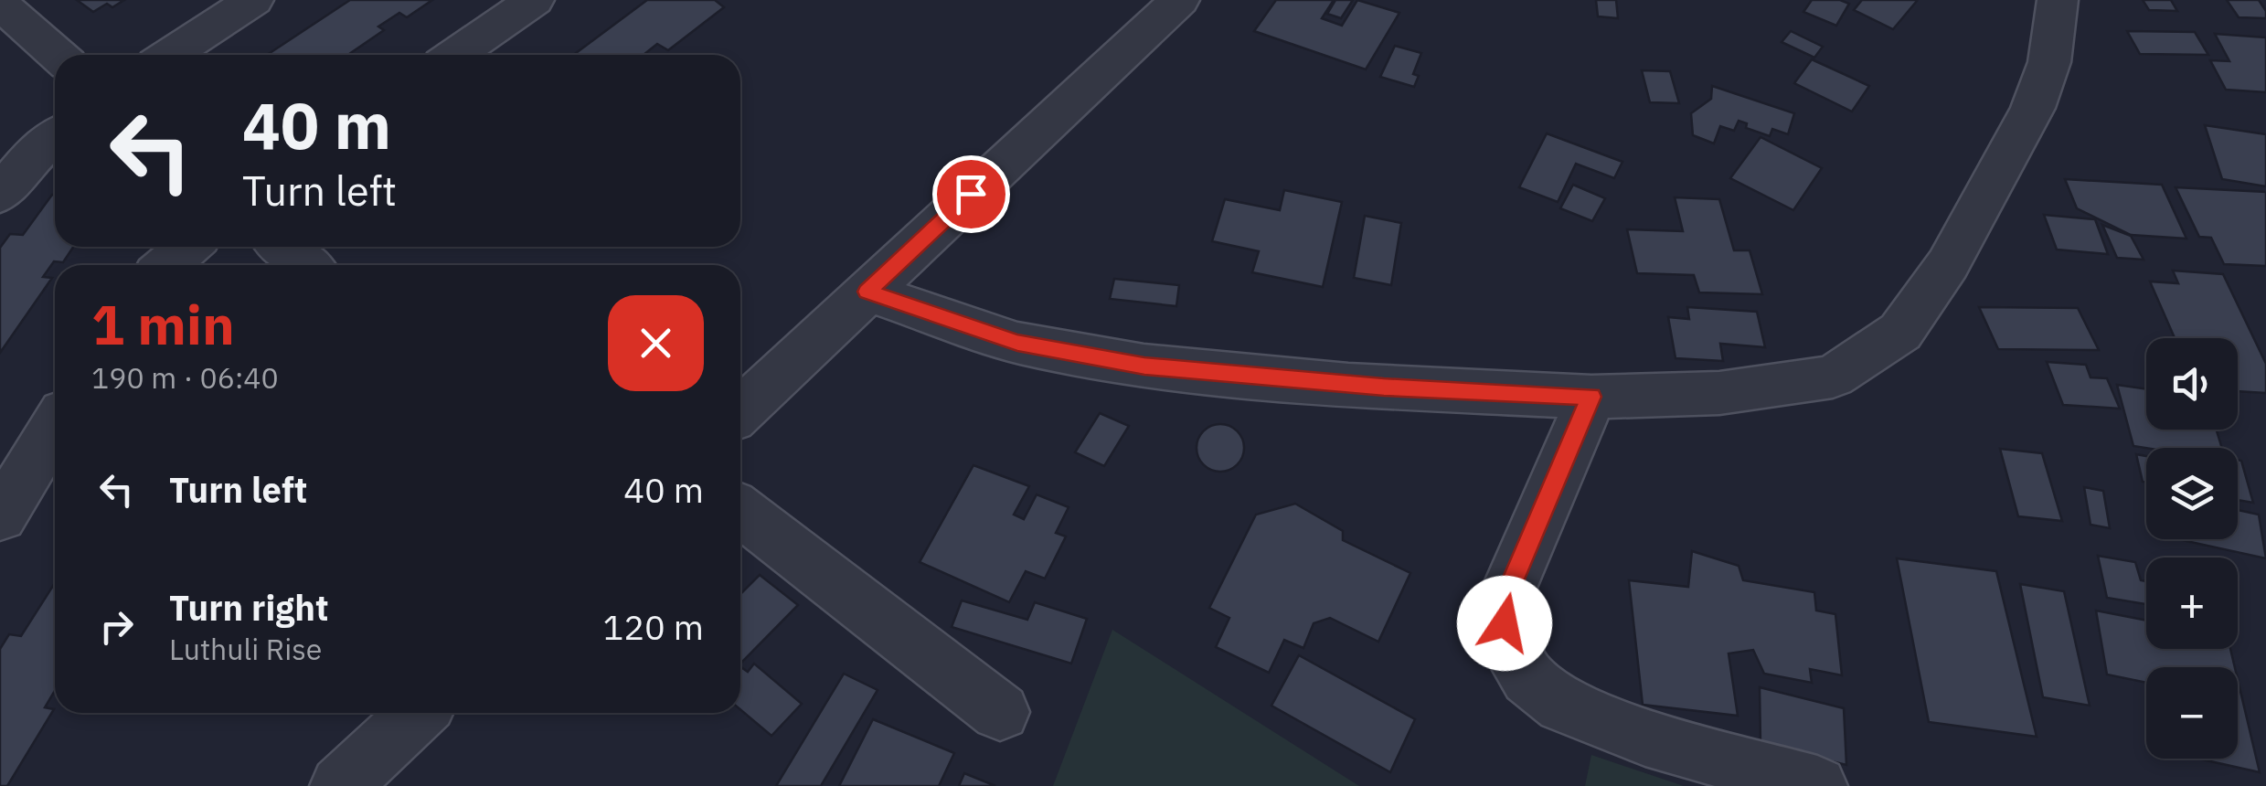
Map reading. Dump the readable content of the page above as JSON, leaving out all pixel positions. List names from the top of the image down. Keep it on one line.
{"page":{"turn":["40 m","Turn left"],"heading":["1 min","190 m · 06:40"],"map_buttons":["+","−"],"list":[{"name":"Turn left","value":"40 m"},{"name":"Turn right","note":"Luthuli Rise","value":"120 m"}]}}
